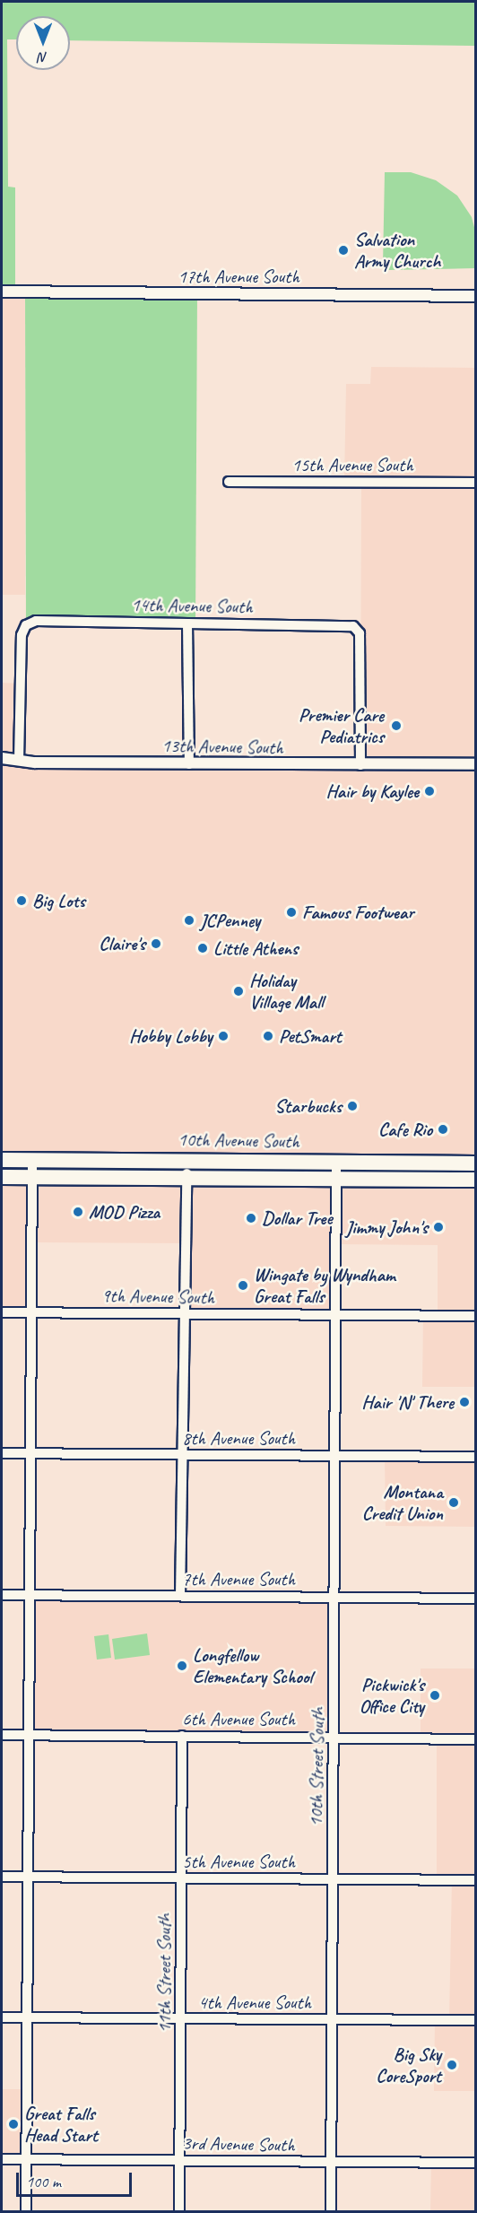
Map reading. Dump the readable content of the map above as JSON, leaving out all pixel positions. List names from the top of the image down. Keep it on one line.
{"streets":{"highway":["10th Avenue South"],"street":["17th Avenue South","15th Avenue South","14th Avenue South","13th Avenue South","9th Avenue South","8th Avenue South","7th Avenue South","6th Avenue South","10th Street South","5th Avenue South","11th Street South","4th Avenue South","3rd Avenue South"]},"crossings":[["14th Avenue South","13th Avenue South"],["10th Avenue South","10th Street South"],["9th Avenue South","10th Street South"],["8th Avenue South","10th Street South"],["7th Avenue South","10th Street South"],["6th Avenue South","10th Street South"],["6th Avenue South","11th Street South"],["10th Street South","5th Avenue South"],["10th Street South","4th Avenue South"],["10th Street South","3rd Avenue South"],["5th Avenue South","11th Street South"],["11th Street South","4th Avenue South"],["11th Street South","3rd Avenue South"]],"places":["Salvation Army Church","Premier Care Pediatrics","Hair by Kaylee","Big Lots","Famous Footwear","JCPenney","Claire's","Little Athens","Holiday Village Mall","Hobby Lobby","PetSmart","Starbucks","Cafe Rio","MOD Pizza","Dollar Tree","Jimmy John's","Wingate by Wyndham Great Falls","Hair 'N' There","Montana Credit Union","Longfellow Elementary School","Pickwick's Office City","Big Sky CoreSport","Great Falls Head Start"],"scale_bar":"100 m","north":"bottom"}
